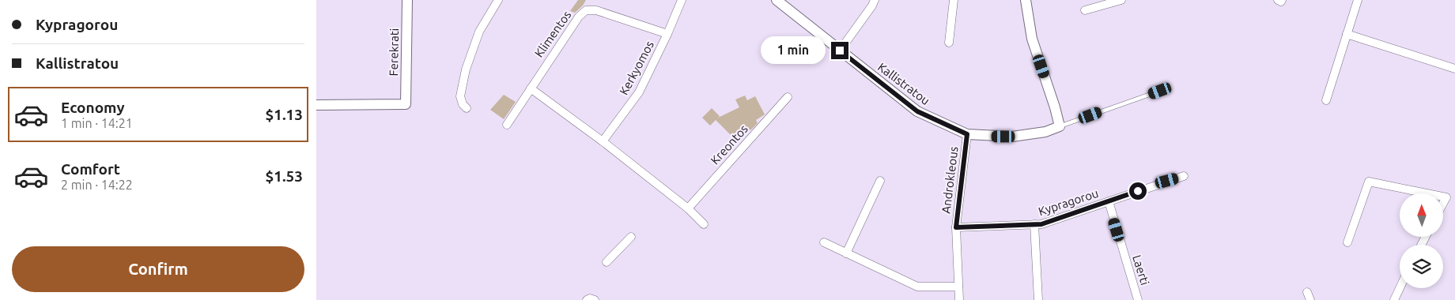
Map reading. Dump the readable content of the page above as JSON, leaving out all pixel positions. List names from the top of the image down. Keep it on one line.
{"streets":{"street":["Klimentos","Ferekrati","Kerkyomos","Kallistratou","Kreontos","Androkleous","Kypragorou","Laerti"]},"crossings":[["Klimentos","Kerkyomos"],["Kallistratou","Androkleous"],["Androkleous","Kypragorou"],["Kypragorou","Laerti"]],"north":"top","page":{"banner":["Kypragorou","Kallistratou"],"bubble":"1 min","list":[{"name":"Economy","note":"1 min · 14:21","value":"$1.13"},{"name":"Comfort","note":"2 min · 14:22","value":"$1.53"}],"buttons":"Confirm"}}
